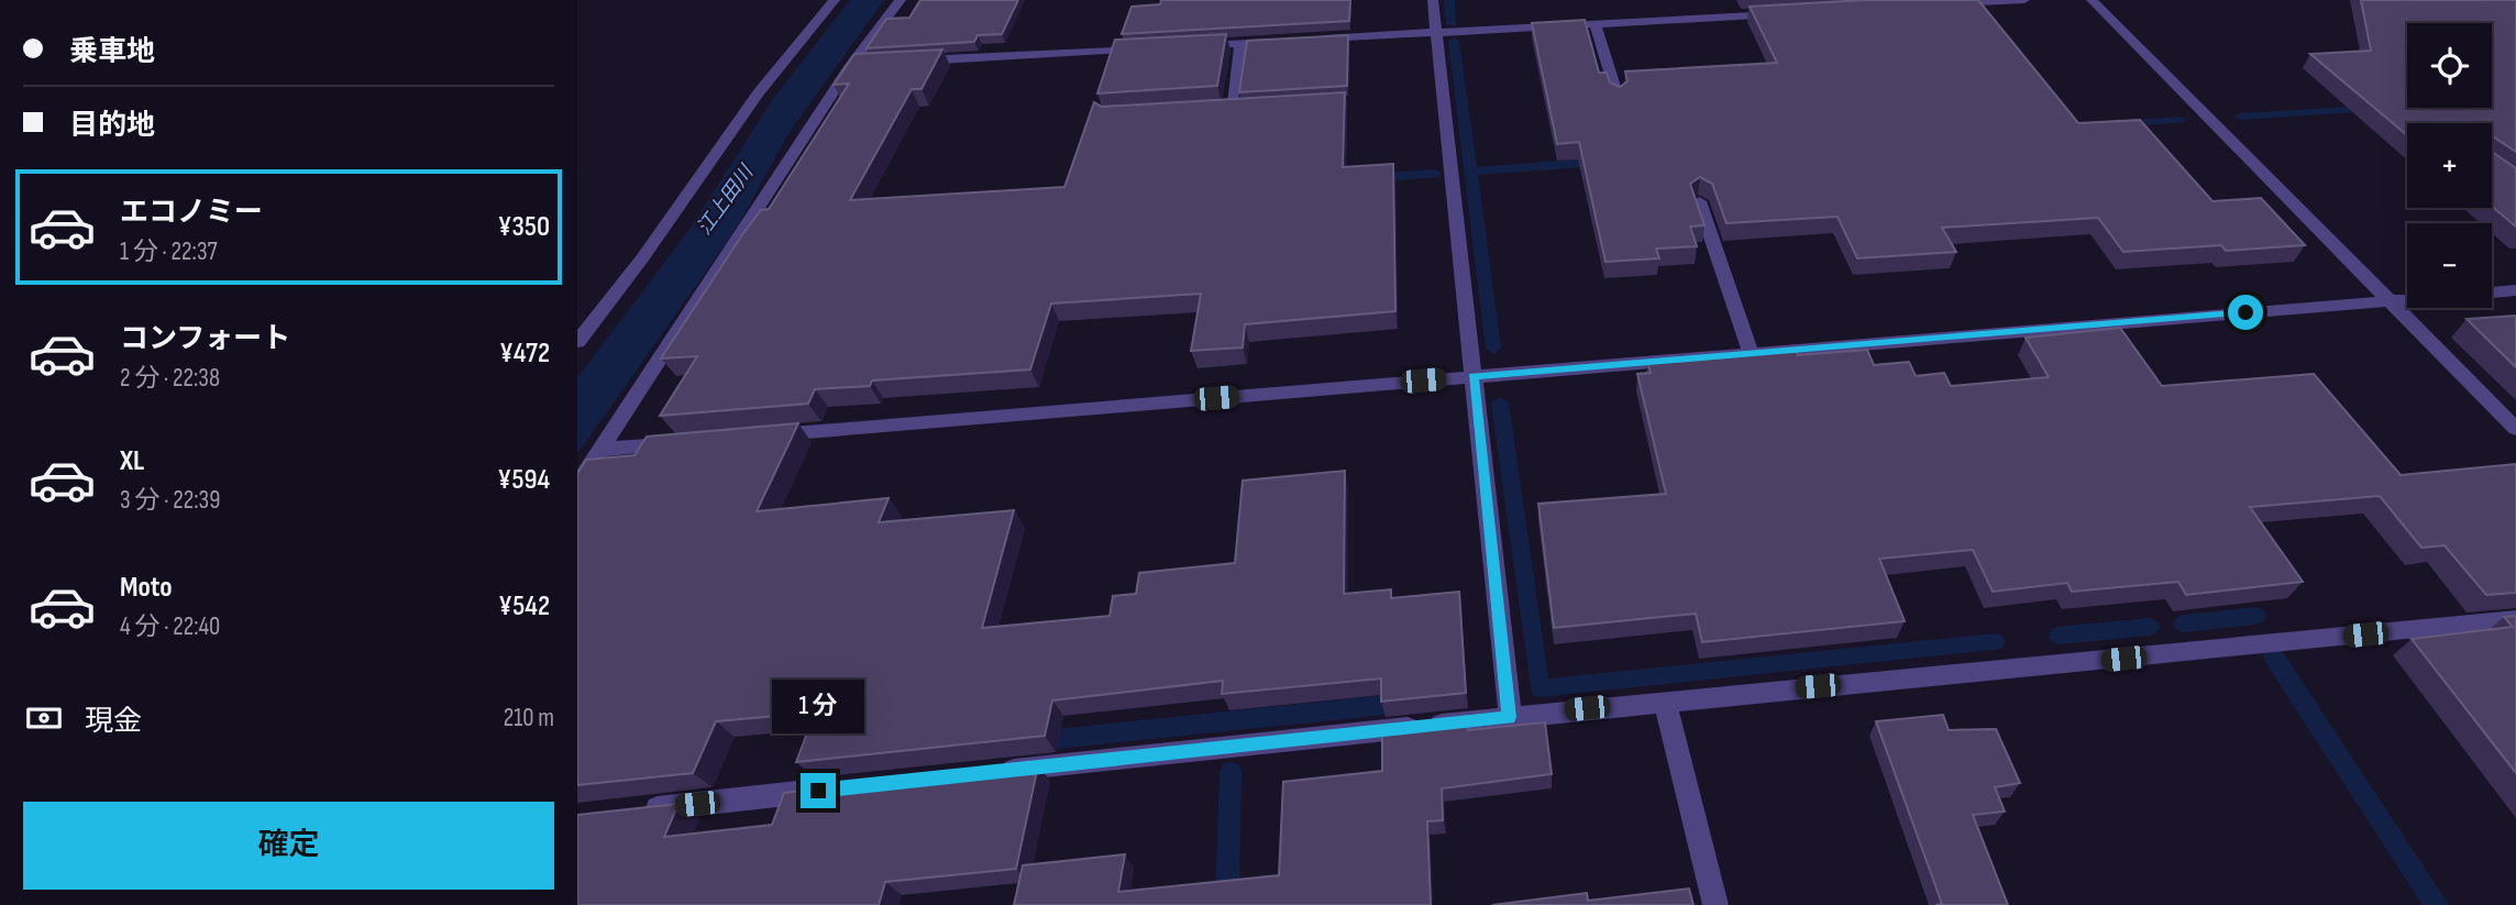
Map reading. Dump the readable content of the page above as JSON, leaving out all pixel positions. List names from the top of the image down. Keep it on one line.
{"water":["江上田川"],"page":{"banner":["乗車地","目的地"],"map_buttons":["+","−"],"list":[{"name":"エコノミー","note":"1 分 · 22:37","value":"¥350"},{"name":"コンフォート","note":"2 分 · 22:38","value":"¥472"},{"name":"XL","note":"3 分 · 22:39","value":"¥594"},{"name":"Moto","note":"4 分 · 22:40","value":"¥542"}],"pay":["現金","210 m"],"bubble":"1 分","buttons":"確定"}}
